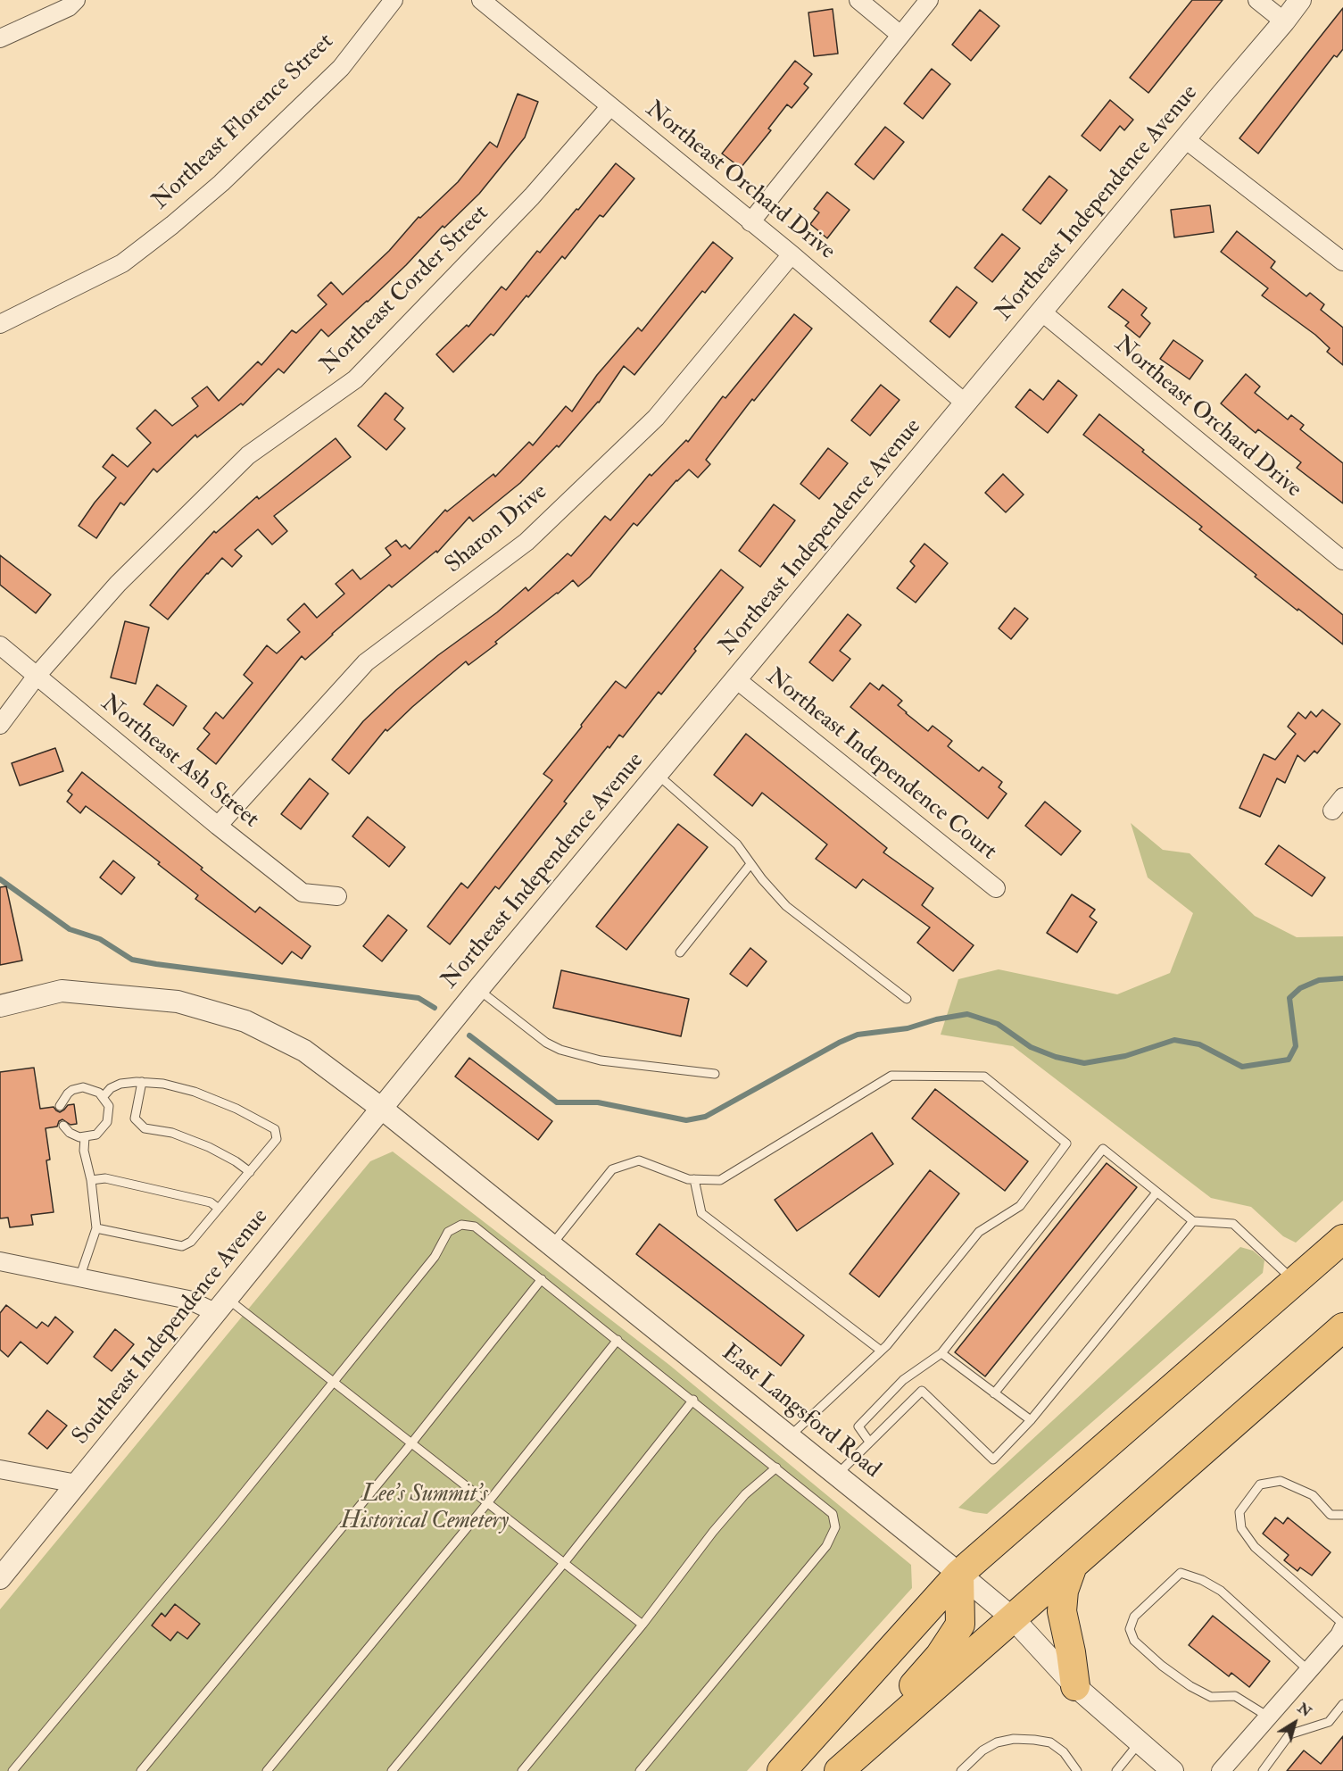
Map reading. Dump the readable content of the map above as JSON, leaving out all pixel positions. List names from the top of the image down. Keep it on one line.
{"streets":{"street":["Northeast Florence Street","Northeast Orchard Drive","Northeast Independence Avenue","Northeast Corder Street","Sharon Drive","Northeast Ash Street","Northeast Independence Court","Southeast Independence Avenue","East Langsford Road"]},"crossings":[["Northeast Orchard Drive","Northeast Independence Avenue"],["Northeast Orchard Drive","Northeast Corder Street"],["Northeast Orchard Drive","Sharon Drive"],["Northeast Independence Avenue","Northeast Independence Court"],["Northeast Independence Avenue","Southeast Independence Avenue"],["Northeast Independence Avenue","East Langsford Road"],["Northeast Corder Street","Northeast Ash Street"],["Sharon Drive","Northeast Ash Street"],["Southeast Independence Avenue","East Langsford Road"]],"parks":["Lee's Summit's Historical Cemetery"],"north":"top right"}
